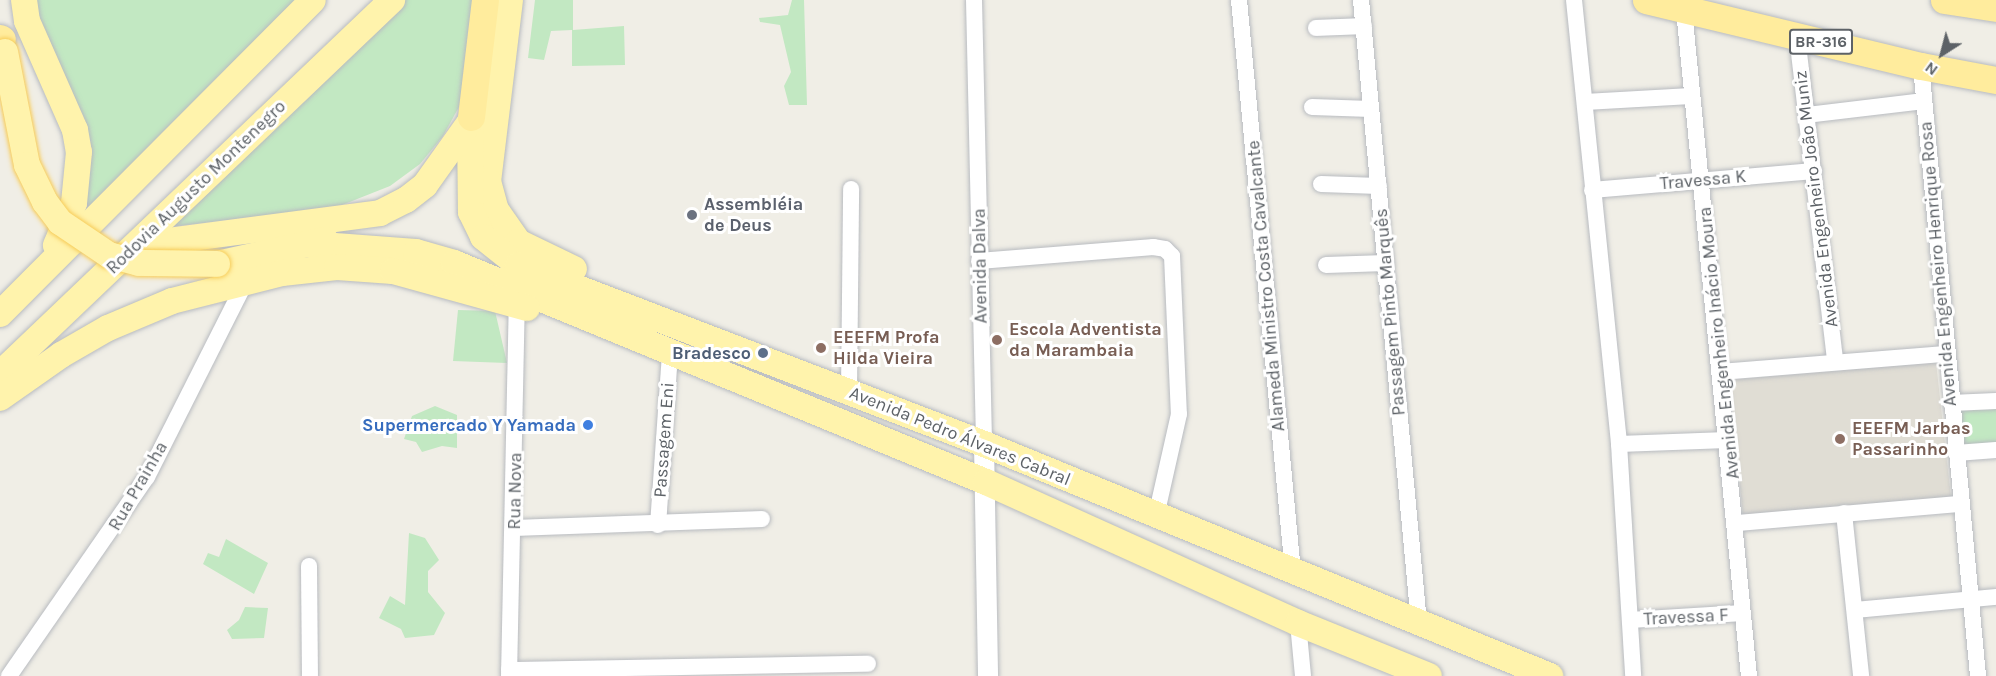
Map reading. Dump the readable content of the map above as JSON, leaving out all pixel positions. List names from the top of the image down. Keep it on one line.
{"streets":{"highway":["BR-316"],"main road":["Rodovia Augusto Montenegro","Avenida Pedro Álvares Cabral"],"street":["Travessa K","Avenida Engenheiro João Muniz","Avenida Engenheiro Henrique Rosa","Avenida Dalva","Alameda Ministro Costa Cavalcante","Passagem Pinto Marquês","Avenida Engenheiro Inácio Moura","Passagem Eni","Rua Prainha","Rua Nova","Travessa F"]},"crossings":[["BR-316","Avenida Engenheiro João Muniz"],["BR-316","Avenida Engenheiro Henrique Rosa"],["BR-316","Avenida Engenheiro Inácio Moura"],["Travessa K","Avenida Engenheiro João Muniz"],["Travessa K","Avenida Engenheiro Inácio Moura"],["Avenida Dalva","Avenida Pedro Álvares Cabral"],["Alameda Ministro Costa Cavalcante","Avenida Pedro Álvares Cabral"],["Passagem Pinto Marquês","Avenida Pedro Álvares Cabral"],["Avenida Engenheiro Inácio Moura","Travessa F"],["Avenida Pedro Álvares Cabral","Passagem Eni"],["Passagem Eni","Rua Nova"]],"places":["Assembléia de Deus","Escola Adventista da Marambaia","EEEFM Profª Hilda Vieira","Bradesco","Supermercado Y Yamada","EEEFM Jarbas Passarinho"],"north":"bottom left"}
